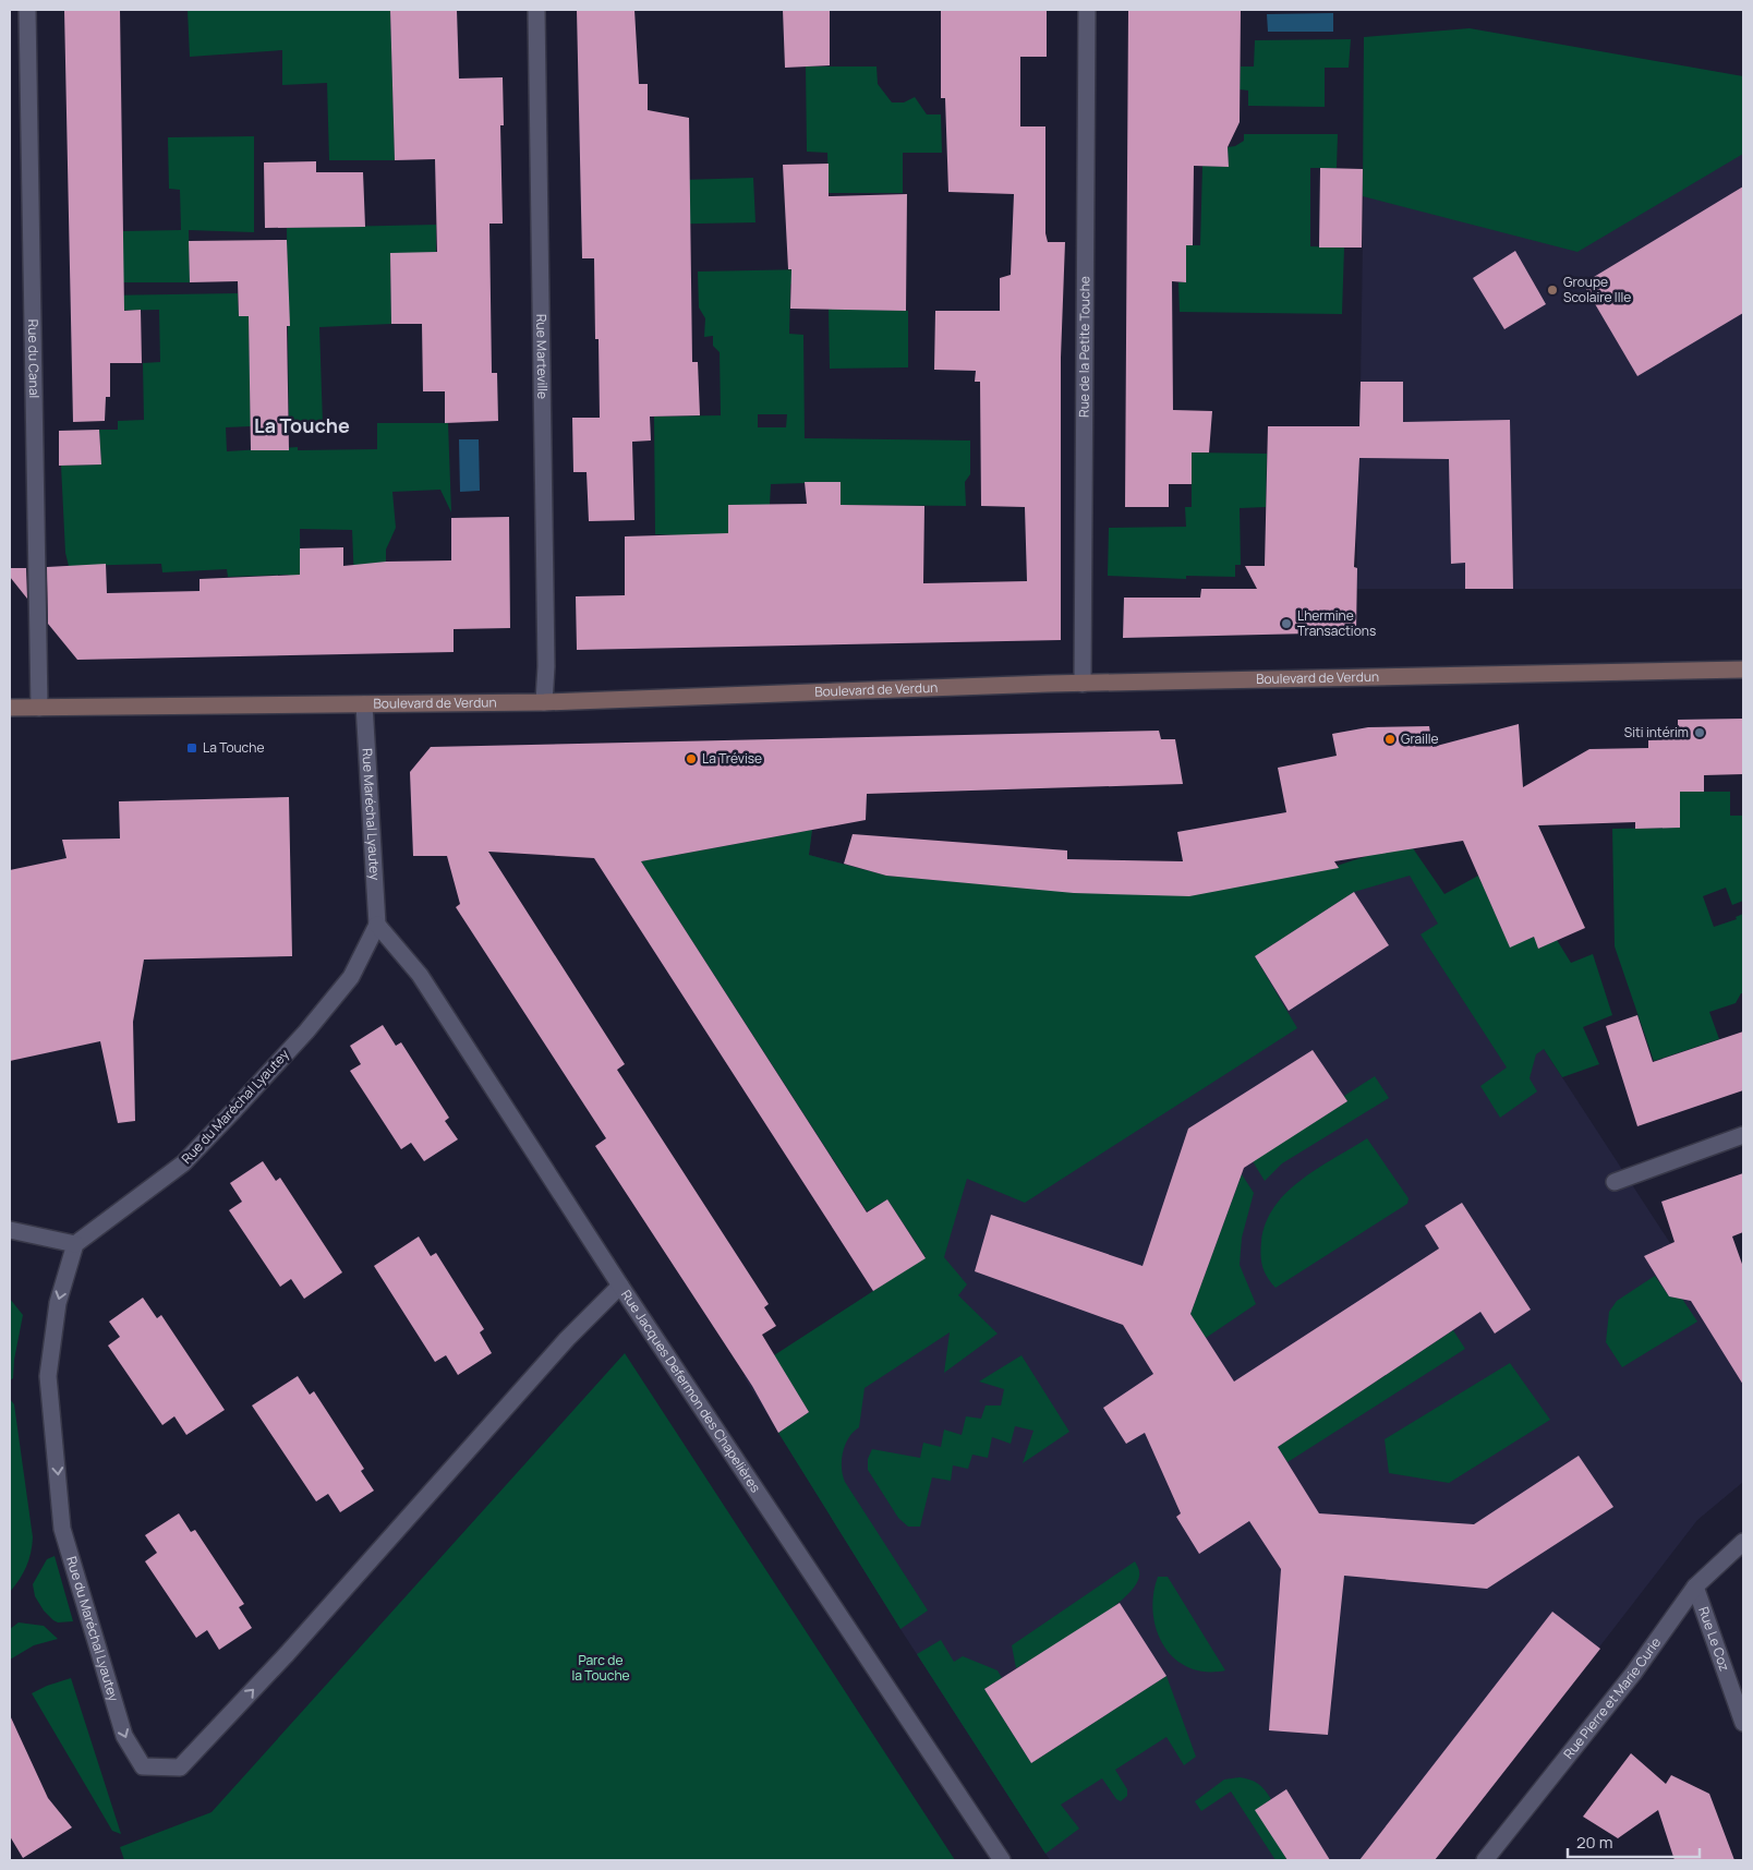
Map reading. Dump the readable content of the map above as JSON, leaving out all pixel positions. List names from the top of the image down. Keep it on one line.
{"streets":{"main road":["Boulevard de Verdun"],"street":["Rue de la Petite Touche","Rue Marteville","Rue du Canal","Rue Maréchal Lyautey","Rue du Maréchal Lyautey","Rue Jacques Defermon des Chapelières","Rue Le Coz","Rue Pierre et Marie Curie"]},"crossings":[["Rue de la Petite Touche","Boulevard de Verdun"],["Rue Marteville","Boulevard de Verdun"],["Rue du Canal","Boulevard de Verdun"],["Boulevard de Verdun","Rue Maréchal Lyautey"],["Rue Maréchal Lyautey","Rue du Maréchal Lyautey"],["Rue Maréchal Lyautey","Rue Jacques Defermon des Chapelières"],["Rue du Maréchal Lyautey","Rue Jacques Defermon des Chapelières"],["Rue Le Coz","Rue Pierre et Marie Curie"]],"districts":["La Touche"],"parks":["Parc de la Touche"],"places":{"other":["Groupe Scolaire Ille","Lhermine Transactions","Siti intérim","Graille","La Trévise"],"transit":["La Touche"]},"scale_bar":"20 m"}
